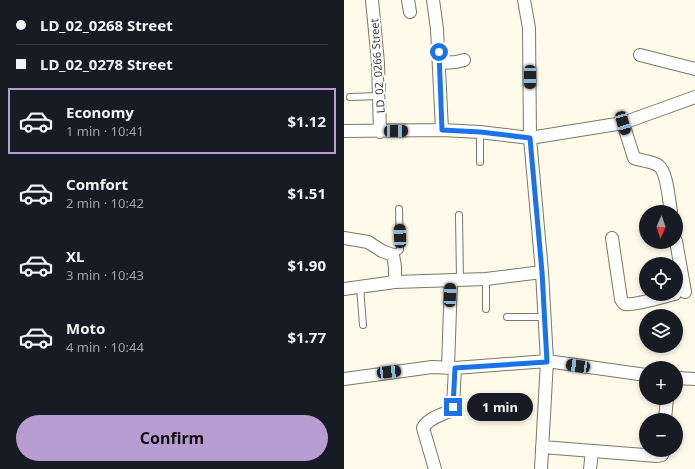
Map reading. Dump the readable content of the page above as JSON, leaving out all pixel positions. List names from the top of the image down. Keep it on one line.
{"streets":{"street":["LD_02_0266 Street"]},"north":"bottom","page":{"banner":["LD_02_0268 Street","LD_02_0278 Street"],"list":[{"name":"Economy","note":"1 min · 10:41","value":"$1.12"},{"name":"Comfort","note":"2 min · 10:42","value":"$1.51"},{"name":"XL","note":"3 min · 10:43","value":"$1.90"},{"name":"Moto","note":"4 min · 10:44","value":"$1.77"}],"map_buttons":["+","−"],"bubble":"1 min","buttons":"Confirm"}}
